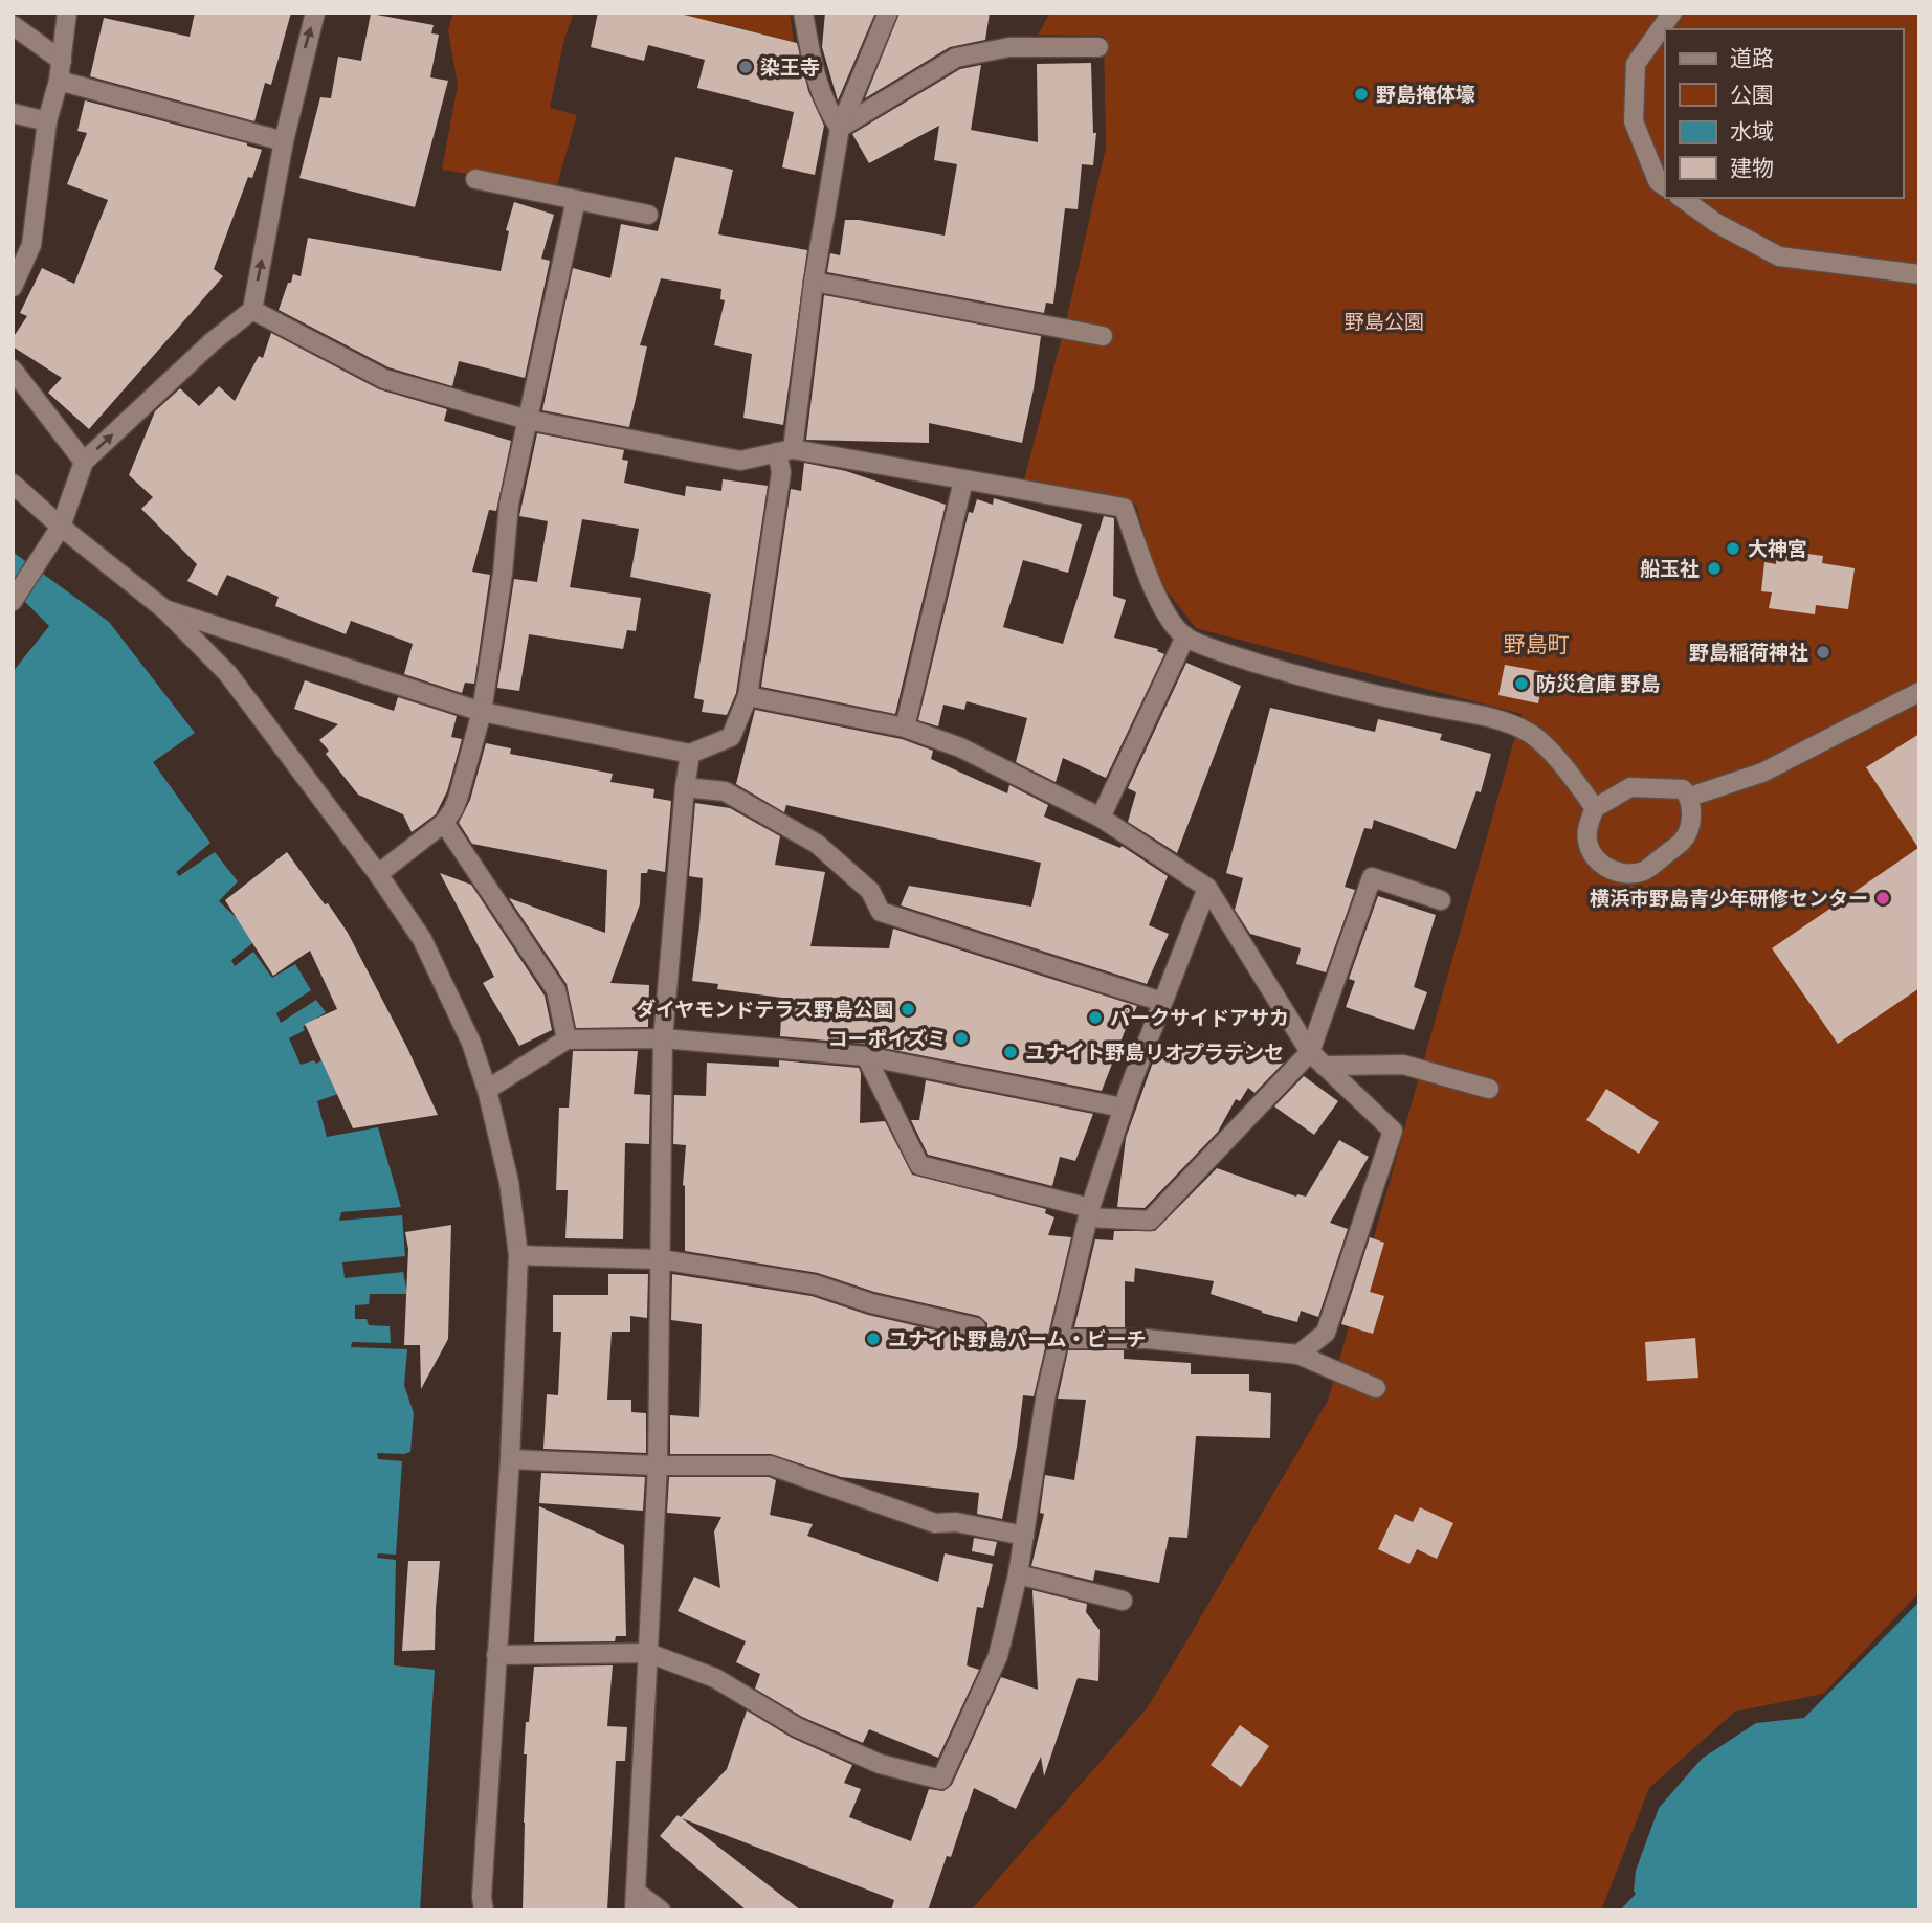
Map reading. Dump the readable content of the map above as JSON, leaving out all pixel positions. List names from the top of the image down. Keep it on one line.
{"districts":["野島町"],"parks":["野島公園"],"places":["染王寺","野島掩体壕","大神宮","船玉社","野島稲荷神社","防災倉庫 野島","横浜市野島青少年研修センター","ダイヤモンドテラス野島公園","パークサイドアサカ","コーポイズミ","ユナイト野島リオプラテンセ","ユナイト野島パーム・ビーチ"],"legend":["道路","公園","水域","建物"]}
